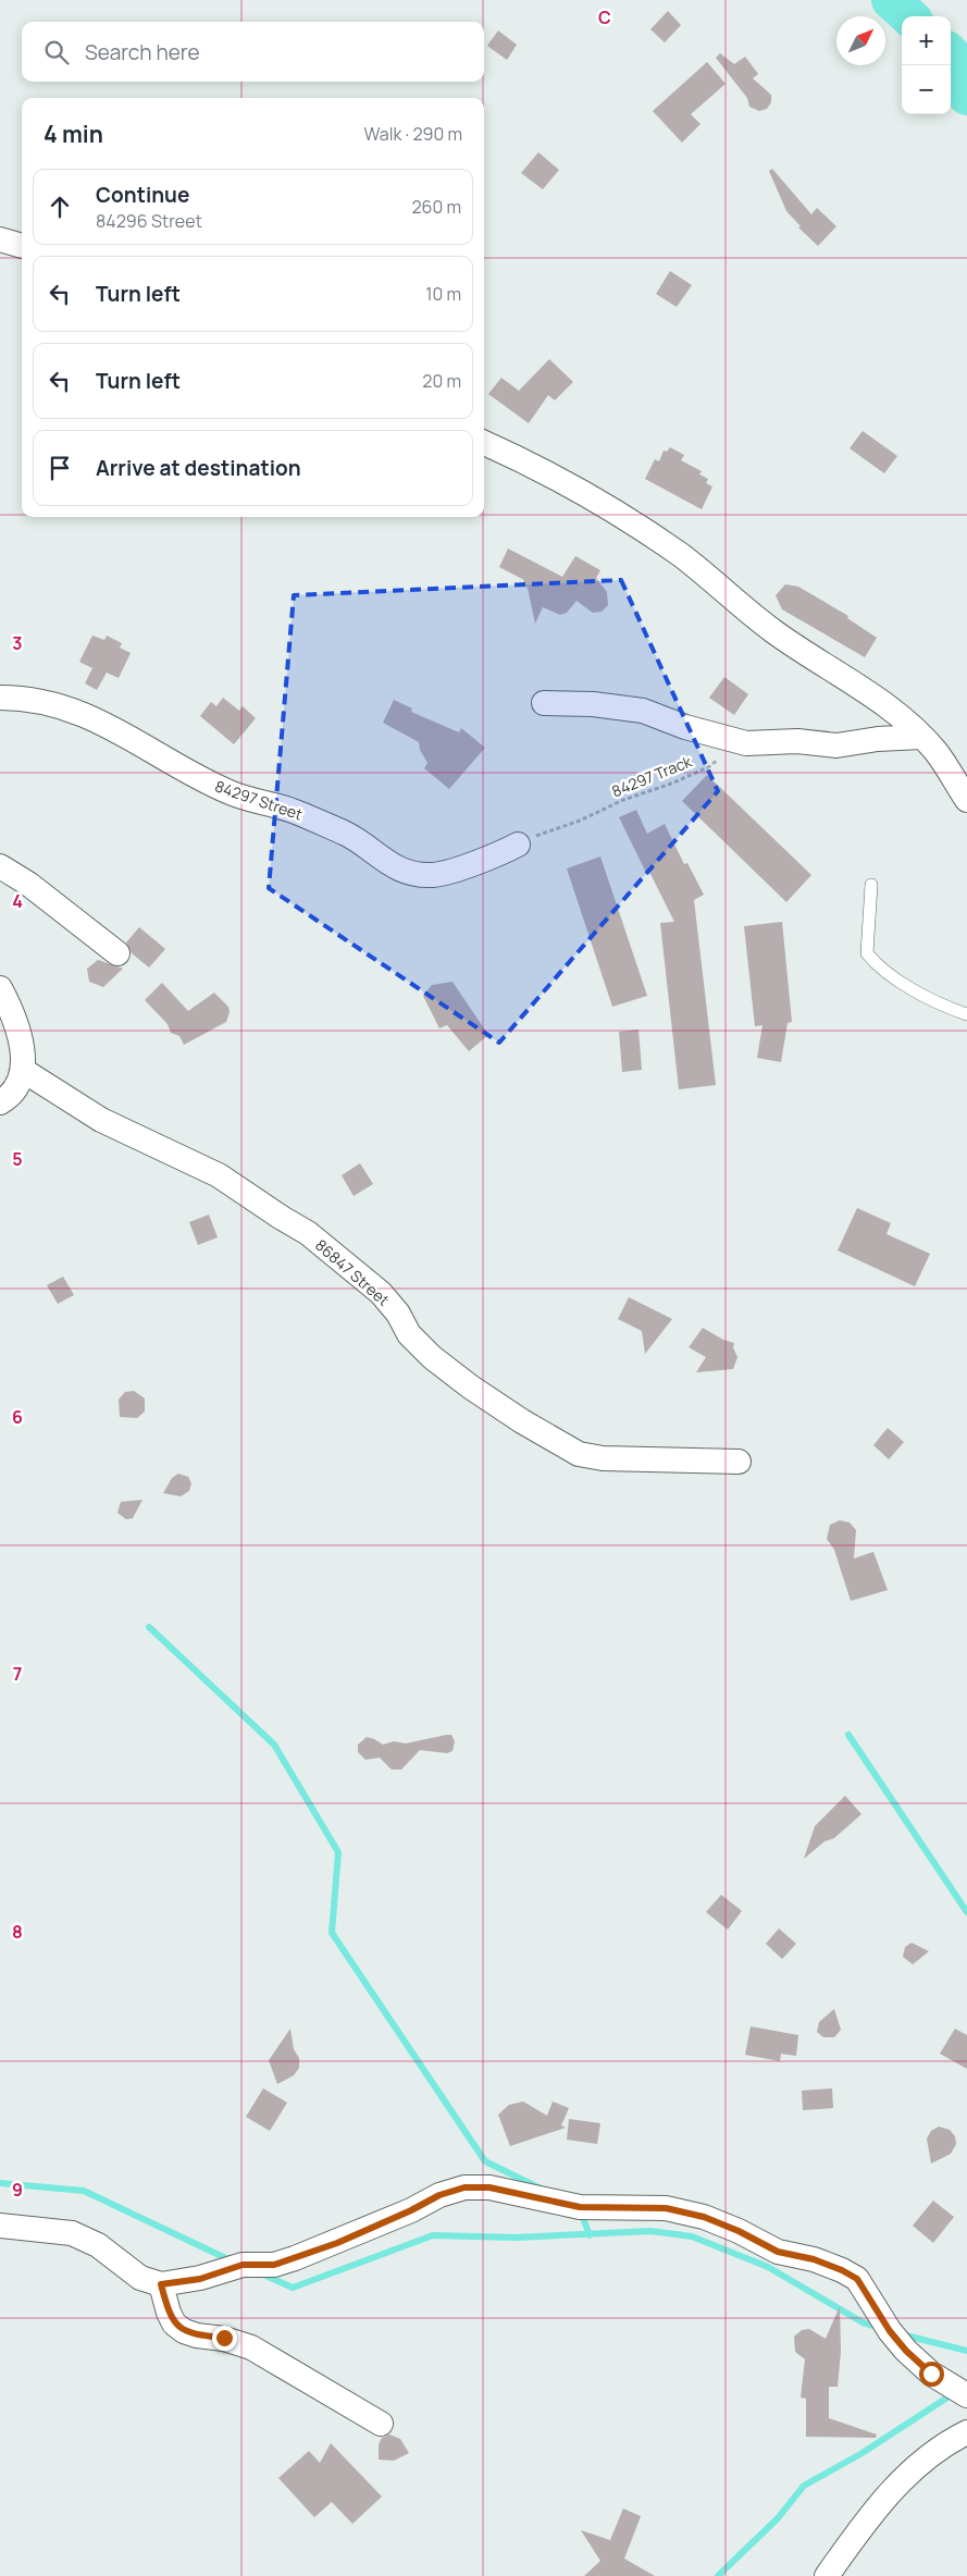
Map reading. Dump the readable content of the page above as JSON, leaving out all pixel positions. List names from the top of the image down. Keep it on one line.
{"streets":{"street":["84297 Street","86847 Street"],"path":["84297 Track"]},"crossings":[["84297 Track","84297 Street"]],"north":"top right","page":{"map_buttons":["+","−"],"search":"Search here","heading":["4 min","Walk · 290 m"],"list":[["Continue","84296 Street","260 m"],["Turn left","10 m"],["Turn left","20 m"],"Arrive at destination"]},"grid":{"columns":["C"],"rows":["3","4","5","6","7","8","9"]}}
